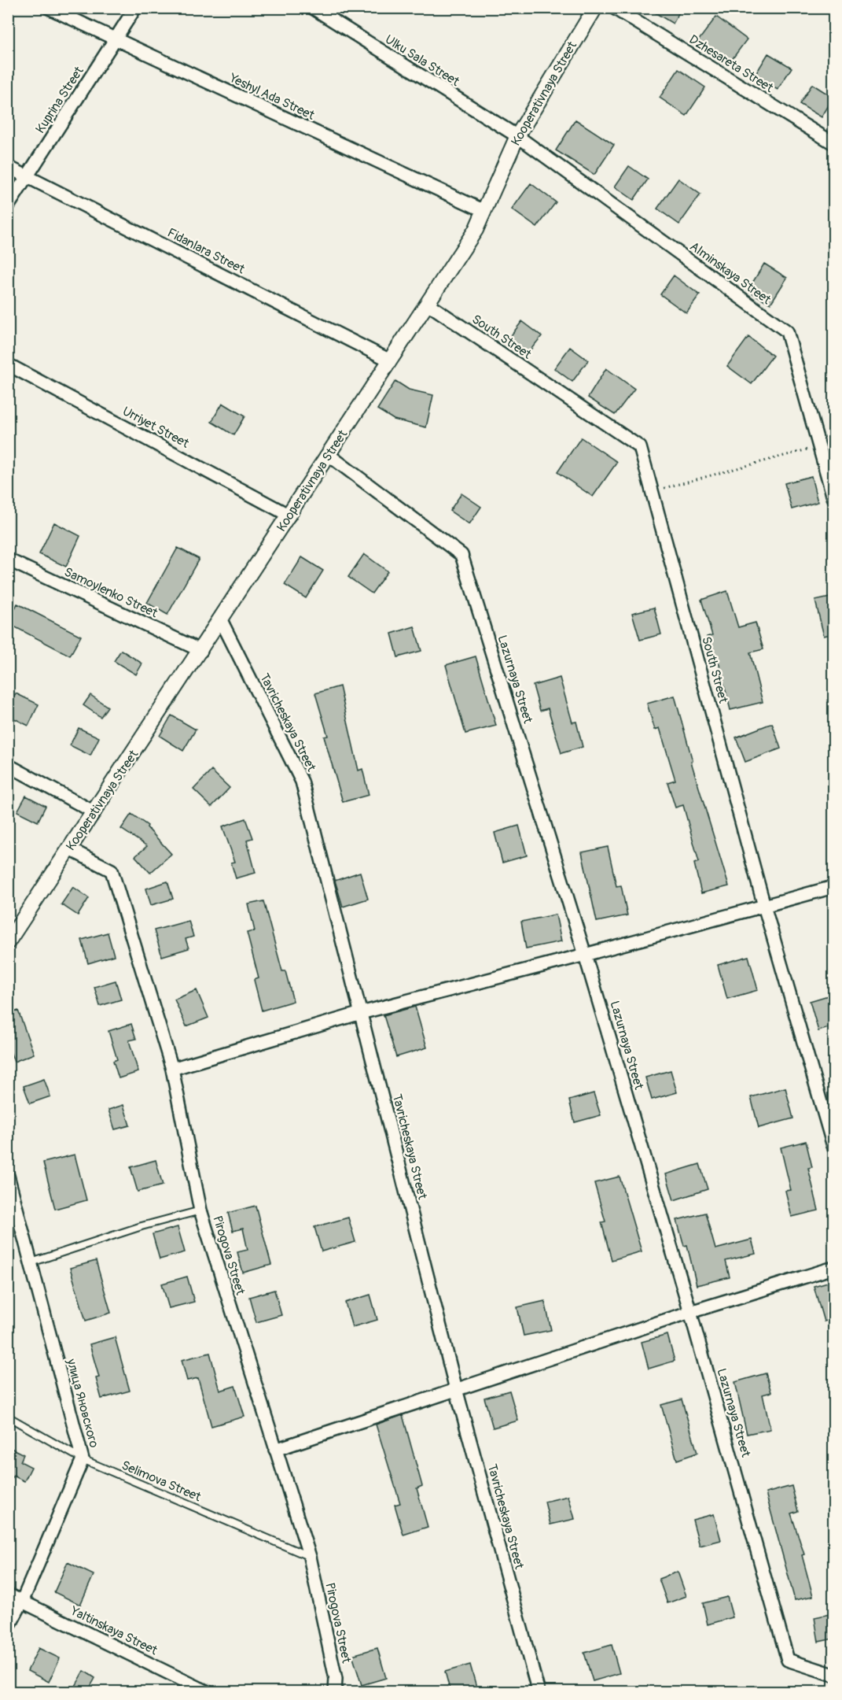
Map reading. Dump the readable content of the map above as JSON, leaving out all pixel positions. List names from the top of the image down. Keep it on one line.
{"streets":{"street":["Ulku Sala Street","Dzhesareta Street","Kooperativnaya Street","Yeshyl Ada Street","Kuprina Street","Fidanlara Street","Alminskaya Street","South Street","Urriyet Street","Samoylenko Street","Lazurnaya Street","Tavricheskaya Street","Pirogova Street","улица Яновского","Yaltinskaya Street"],"lane":["Selimova Street"]},"crossings":[["Ulku Sala Street","Kooperativnaya Street"],["Ulku Sala Street","Alminskaya Street"],["Kooperativnaya Street","Yeshyl Ada Street"],["Kooperativnaya Street","Fidanlara Street"],["Kooperativnaya Street","Alminskaya Street"],["Kooperativnaya Street","South Street"],["Kooperativnaya Street","Urriyet Street"],["Kooperativnaya Street","Samoylenko Street"],["Kooperativnaya Street","Lazurnaya Street"],["Kooperativnaya Street","Tavricheskaya Street"],["Kooperativnaya Street","Pirogova Street"],["Yeshyl Ada Street","Kuprina Street"],["Kuprina Street","Fidanlara Street"],["Pirogova Street","Selimova Street"],["улица Яновского","Selimova Street"],["улица Яновского","Yaltinskaya Street"]]}
